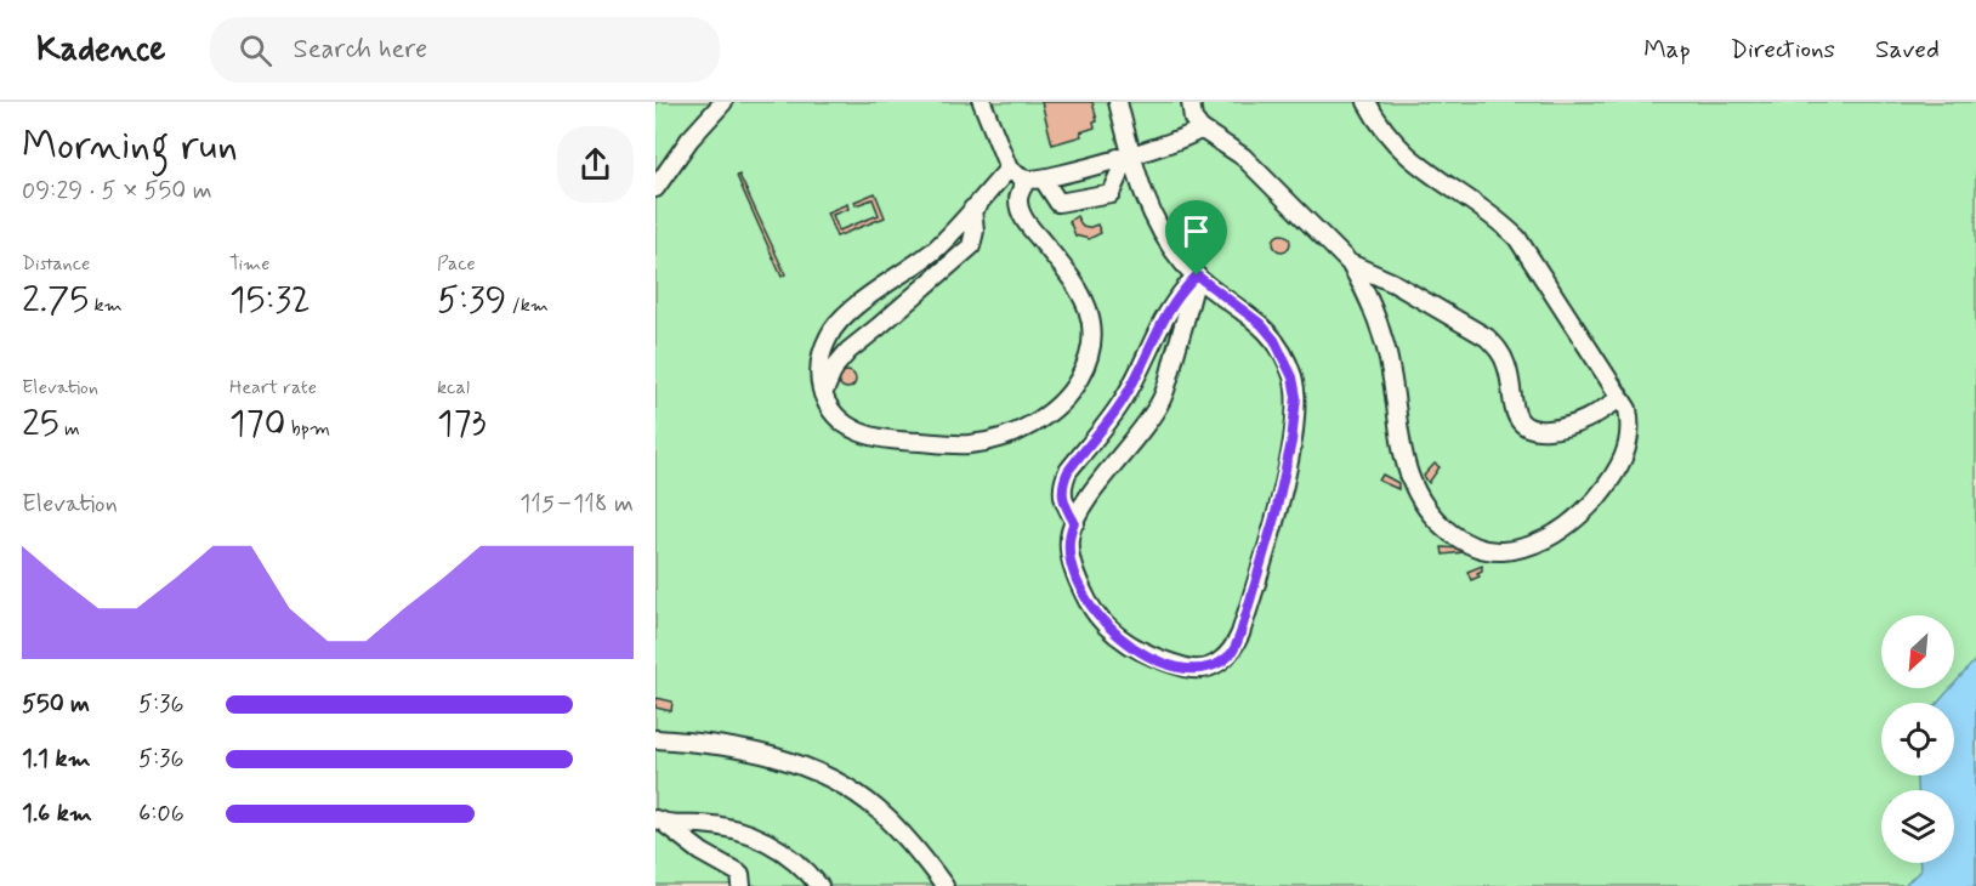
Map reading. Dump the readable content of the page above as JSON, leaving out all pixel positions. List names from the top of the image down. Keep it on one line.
{"north":"bottom left","page":{"header":"Kadence","search":"Search here","nav":["Map","Directions","Saved"],"heading":["Morning run","09:29 · 5 × 550 m"],"stats":[["Distance","2.75 km"],["Time","15:32"],["Pace","5:39 /km"],["Elevation","25 m"],["Heart rate","170 bpm"],["kcal","173"]],"chart":["Elevation","115–118 m"],"list":[{"name":"550 m","note":"5:36"},{"name":"1.1 km","note":"5:36"},{"name":"1.6 km","note":"6:06"}]}}
